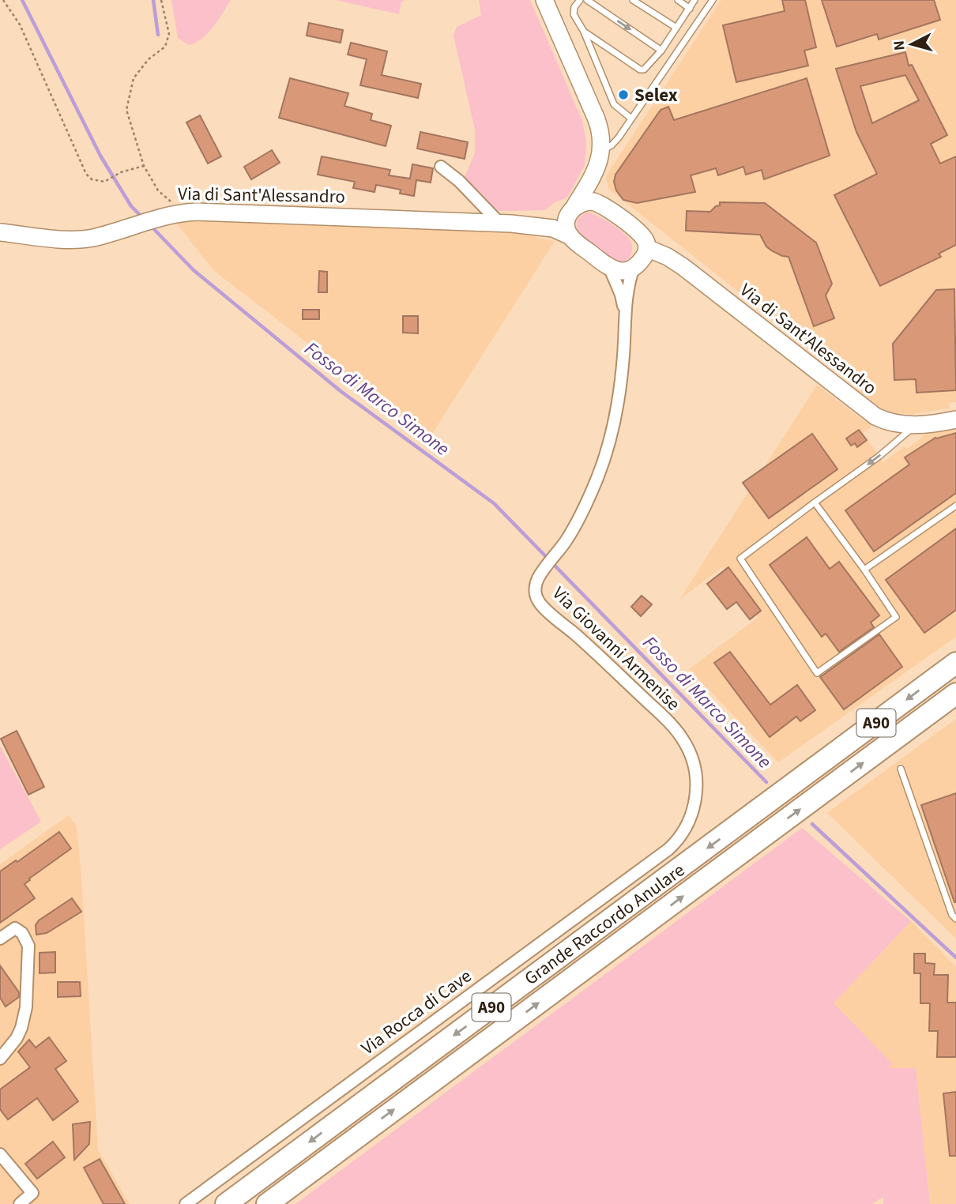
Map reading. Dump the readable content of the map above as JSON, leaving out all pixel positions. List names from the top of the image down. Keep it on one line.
{"streets":{"highway":["A90","Grande Raccordo Anulare"],"street":["Via di Sant'Alessandro","Via Giovanni Armenise","Via Rocca di Cave"]},"crossings":[["Via di Sant'Alessandro","Via Giovanni Armenise"],["Via Giovanni Armenise","Via Rocca di Cave"]],"water":["Fosso di Marco Simone"],"places":["Selex"],"north":"left"}
